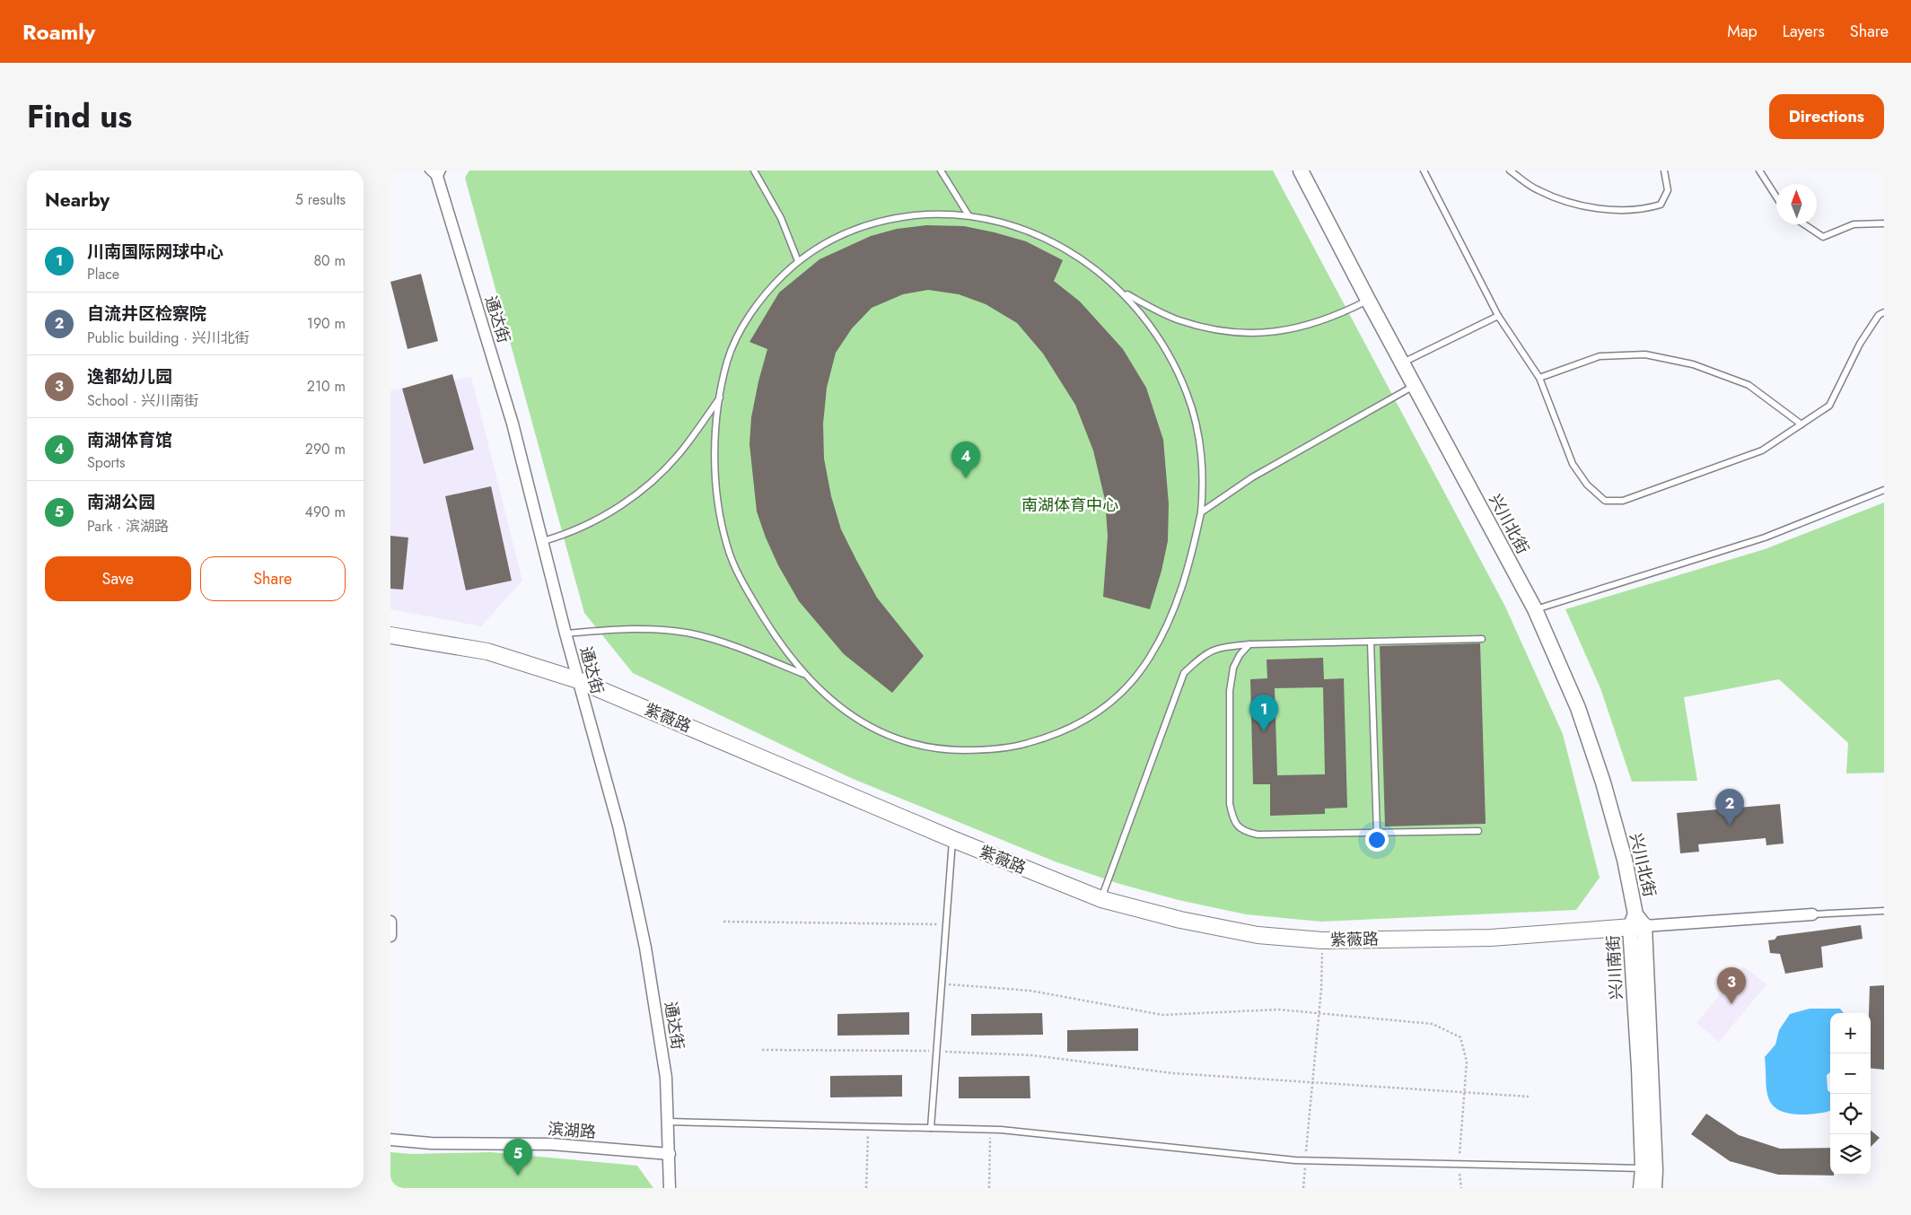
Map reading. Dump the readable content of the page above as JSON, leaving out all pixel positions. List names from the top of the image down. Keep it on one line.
{"streets":{"main road":["紫薇路"],"street":["通达街","兴川北街","兴川南街","滨湖路"]},"crossings":[["通达街","紫薇路"],["通达街","滨湖路"],["兴川北街","紫薇路"],["兴川北街","兴川南街"],["紫薇路","兴川南街"]],"parks":["南湖体育中心"],"north":"top","page":{"header":"Roamly","nav":["Map","Layers","Share"],"title":"Find us","buttons":["Directions",["Save","Share"]],"heading":["Nearby","5 results"],"list":[{"mark":"1","name":"川南国际网球中心","note":"Place","value":"80 m"},{"mark":"2","name":"自流井区检察院","note":"Public building · 兴川北街","value":"190 m"},{"mark":"3","name":"逸都幼儿园","note":"School · 兴川南街","value":"210 m"},{"mark":"4","name":"南湖体育馆","note":"Sports","value":"290 m"},{"mark":"5","name":"南湖公园","note":"Park · 滨湖路","value":"490 m"}],"pins":["4","1","2","3","5"],"map_buttons":["+","−"]}}
